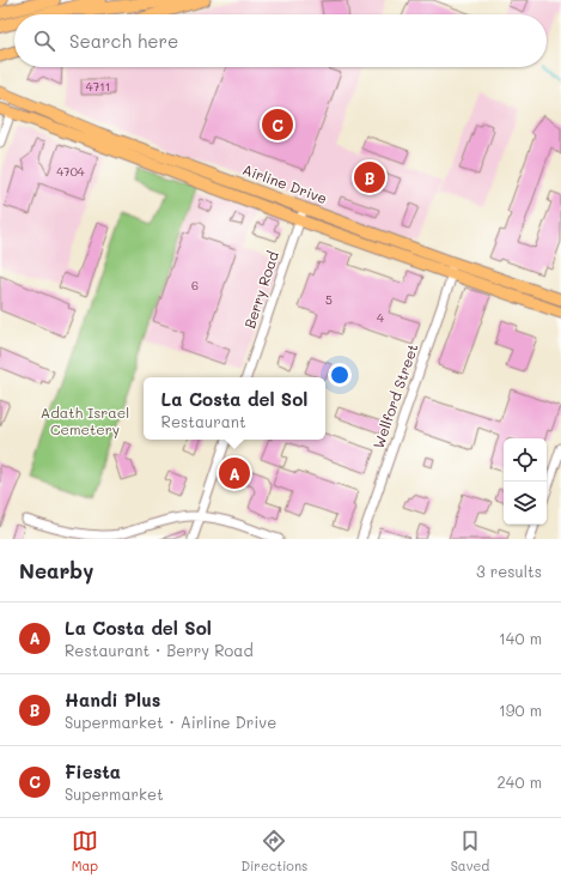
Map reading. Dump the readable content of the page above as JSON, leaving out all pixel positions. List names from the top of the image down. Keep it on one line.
{"streets":{"main road":["Airline Drive"],"street":["Berry Road","Wellford Street"]},"crossings":[["Airline Drive","Berry Road"],["Airline Drive","Wellford Street"]],"parks":["Adath Israel Cemetery"],"house_numbers":["4711","4704","6","5","4"],"page":{"search":"Search here","pins":["C","B","A"],"popup":["La Costa del Sol","Restaurant"],"heading":["Nearby","3 results"],"list":[{"mark":"A","name":"La Costa del Sol","note":"Restaurant · Berry Road","value":"140 m"},{"mark":"B","name":"Handi Plus","note":"Supermarket · Airline Drive","value":"190 m"},{"mark":"C","name":"Fiesta","note":"Supermarket","value":"240 m"}],"nav":["Map","Directions","Saved"]}}
